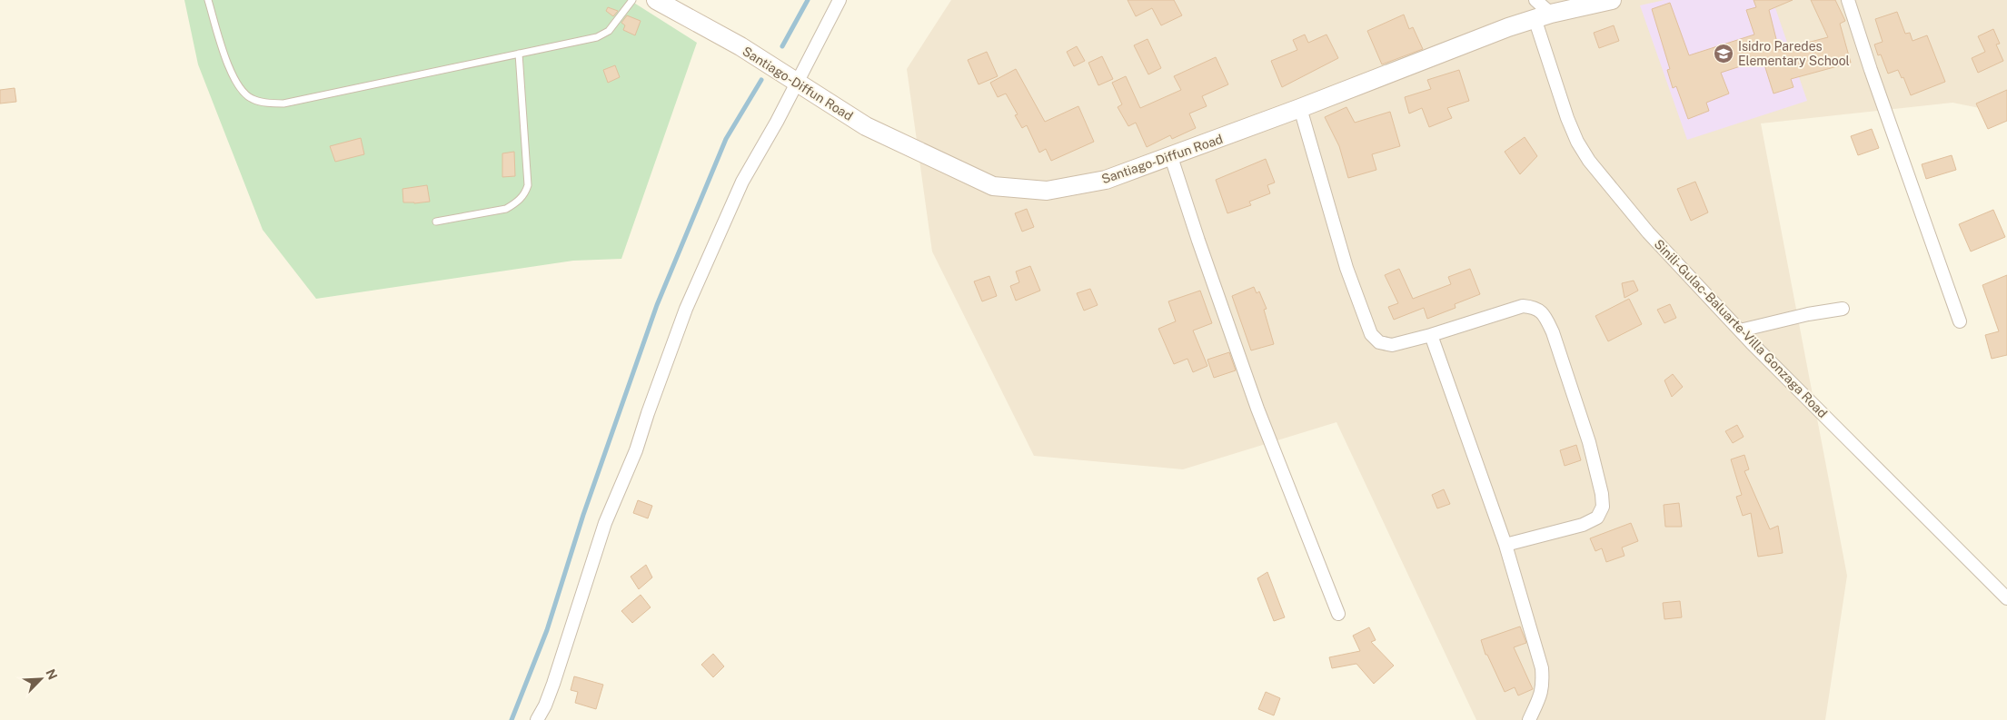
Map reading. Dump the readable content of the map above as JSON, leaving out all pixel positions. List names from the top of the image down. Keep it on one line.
{"streets":{"main road":["Santiago-Diffun Road"],"street":["Sinili-Gulac-Baluarte-Villa Gonzaga Road"]},"crossings":[["Santiago-Diffun Road","Sinili-Gulac-Baluarte-Villa Gonzaga Road"]],"places":{"school or university":["Isidro Paredes Elementary School"]},"north":"top right"}
